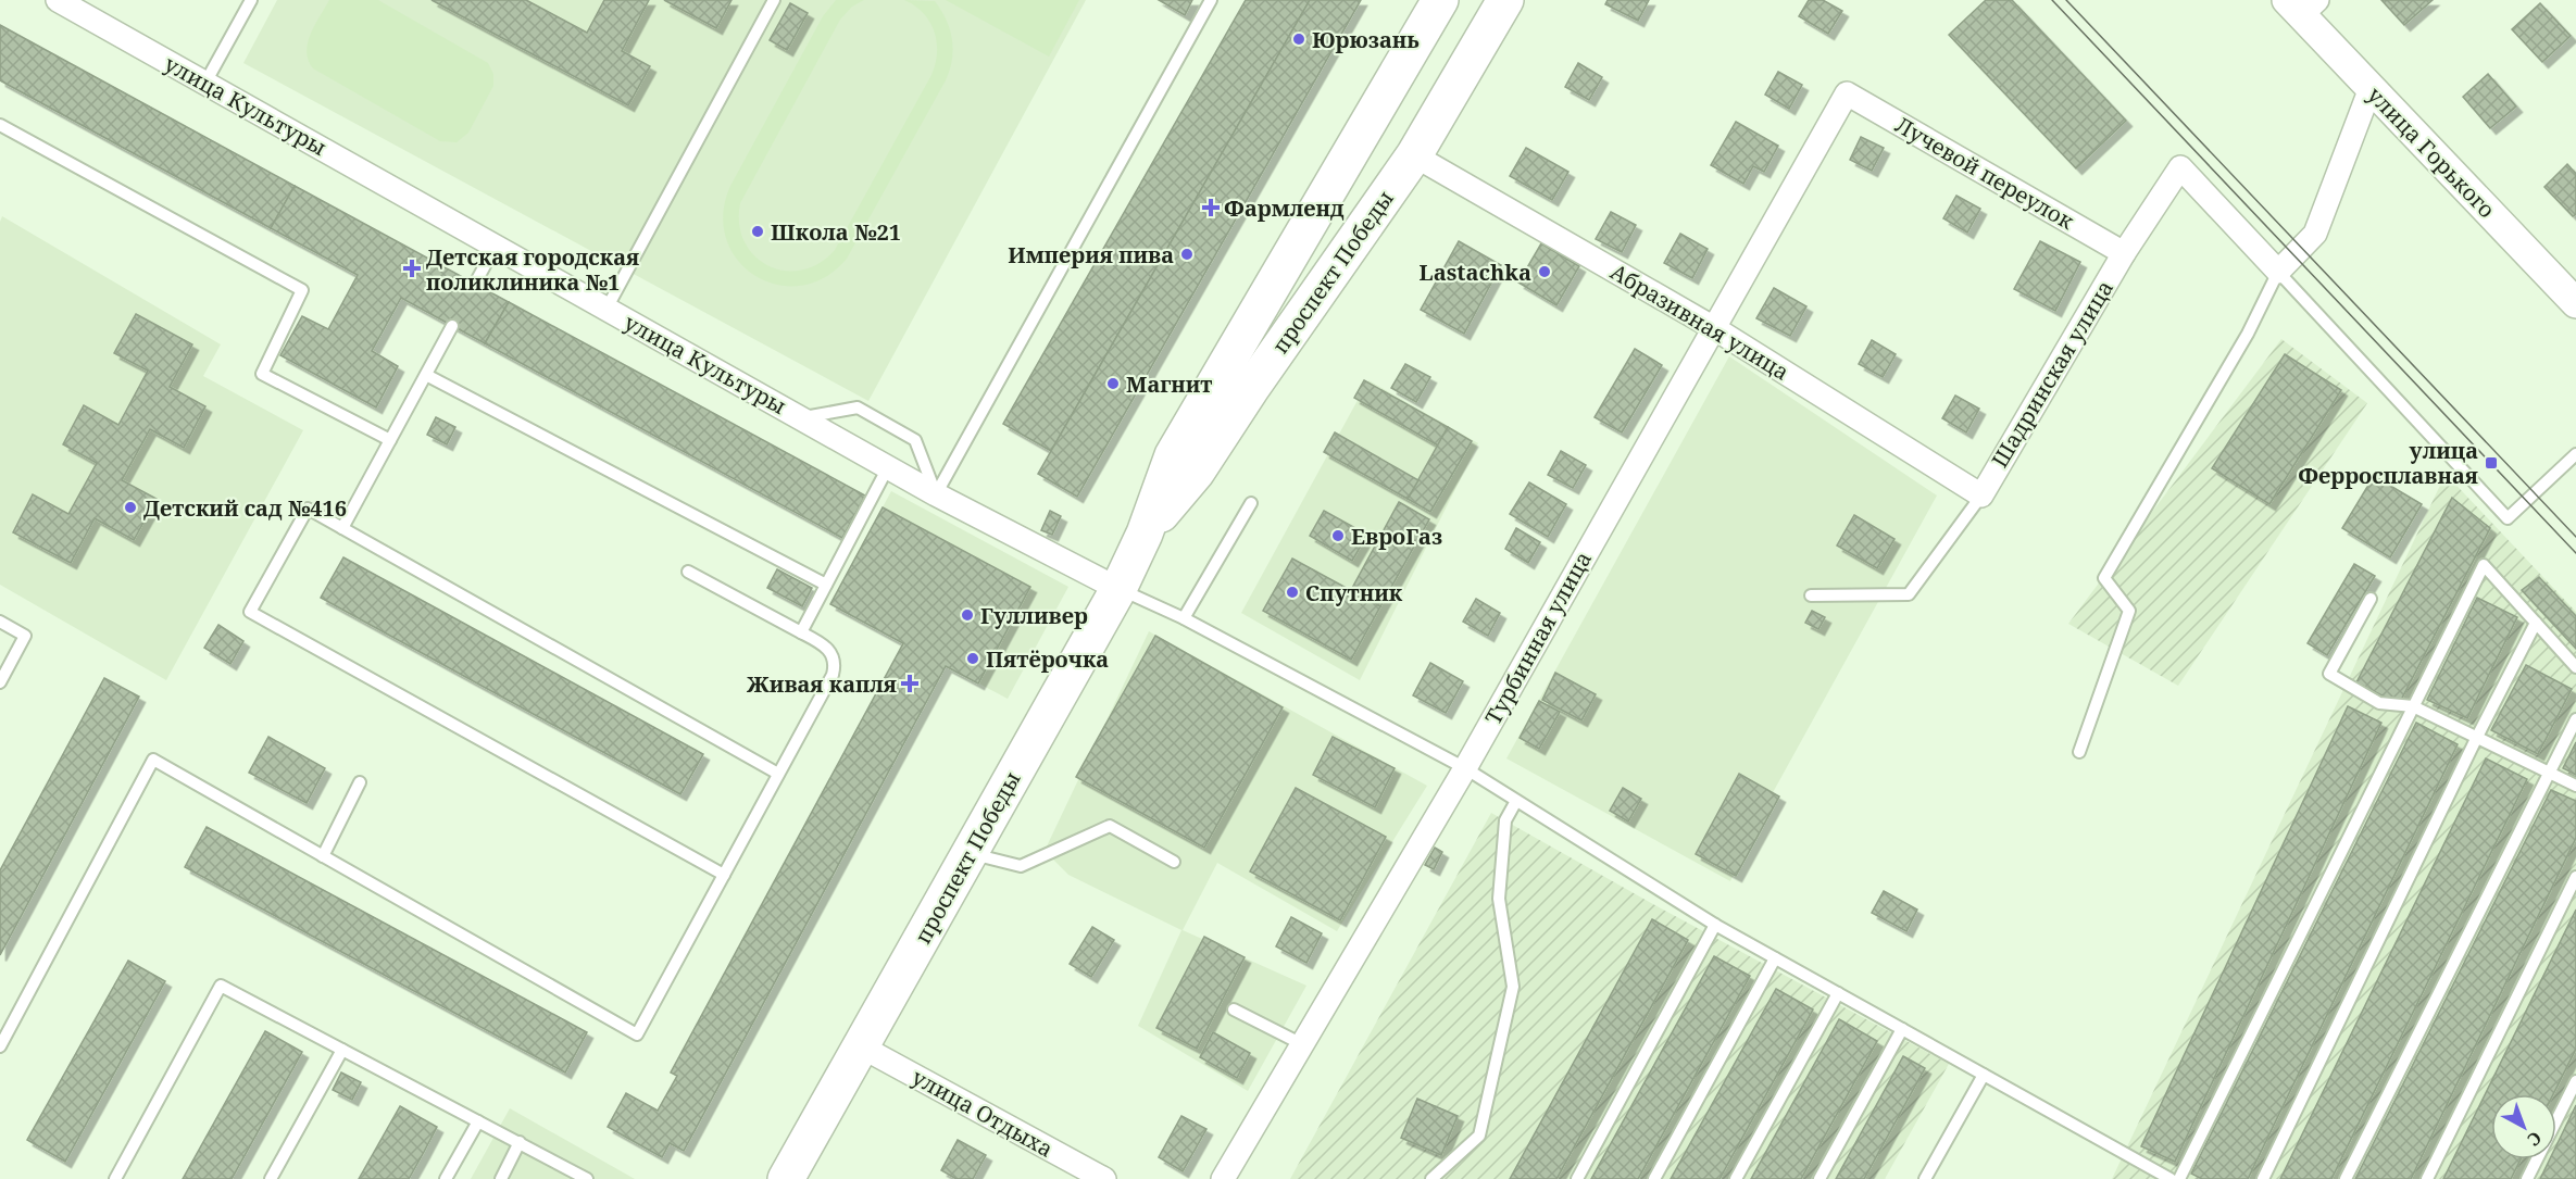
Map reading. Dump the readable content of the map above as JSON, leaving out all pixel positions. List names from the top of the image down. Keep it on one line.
{"streets":{"main road":["проспект Победы"],"street":["улица Культуры","улица Горького","Лучевой переулок","Абразивная улица","Шадринская улица","Турбинная улица","улица Отдыха"]},"crossings":[["улица Культуры","проспект Победы"],["Лучевой переулок","Шадринская улица"],["Лучевой переулок","Турбинная улица"],["проспект Победы","Абразивная улица"],["проспект Победы","улица Отдыха"],["Абразивная улица","Шадринская улица"],["Абразивная улица","Турбинная улица"]],"places":{"other":["Юрюзань","Школа №21","Империя пива","Lastachka","Магнит","Детский сад №416","ЕвроГаз","Спутник","Гулливер","Пятёрочка"],"health":["Фармленд","Детская городская поликлиника №1","Живая капля"],"transit":["улица Ферросплавная"]},"north":"bottom right"}
